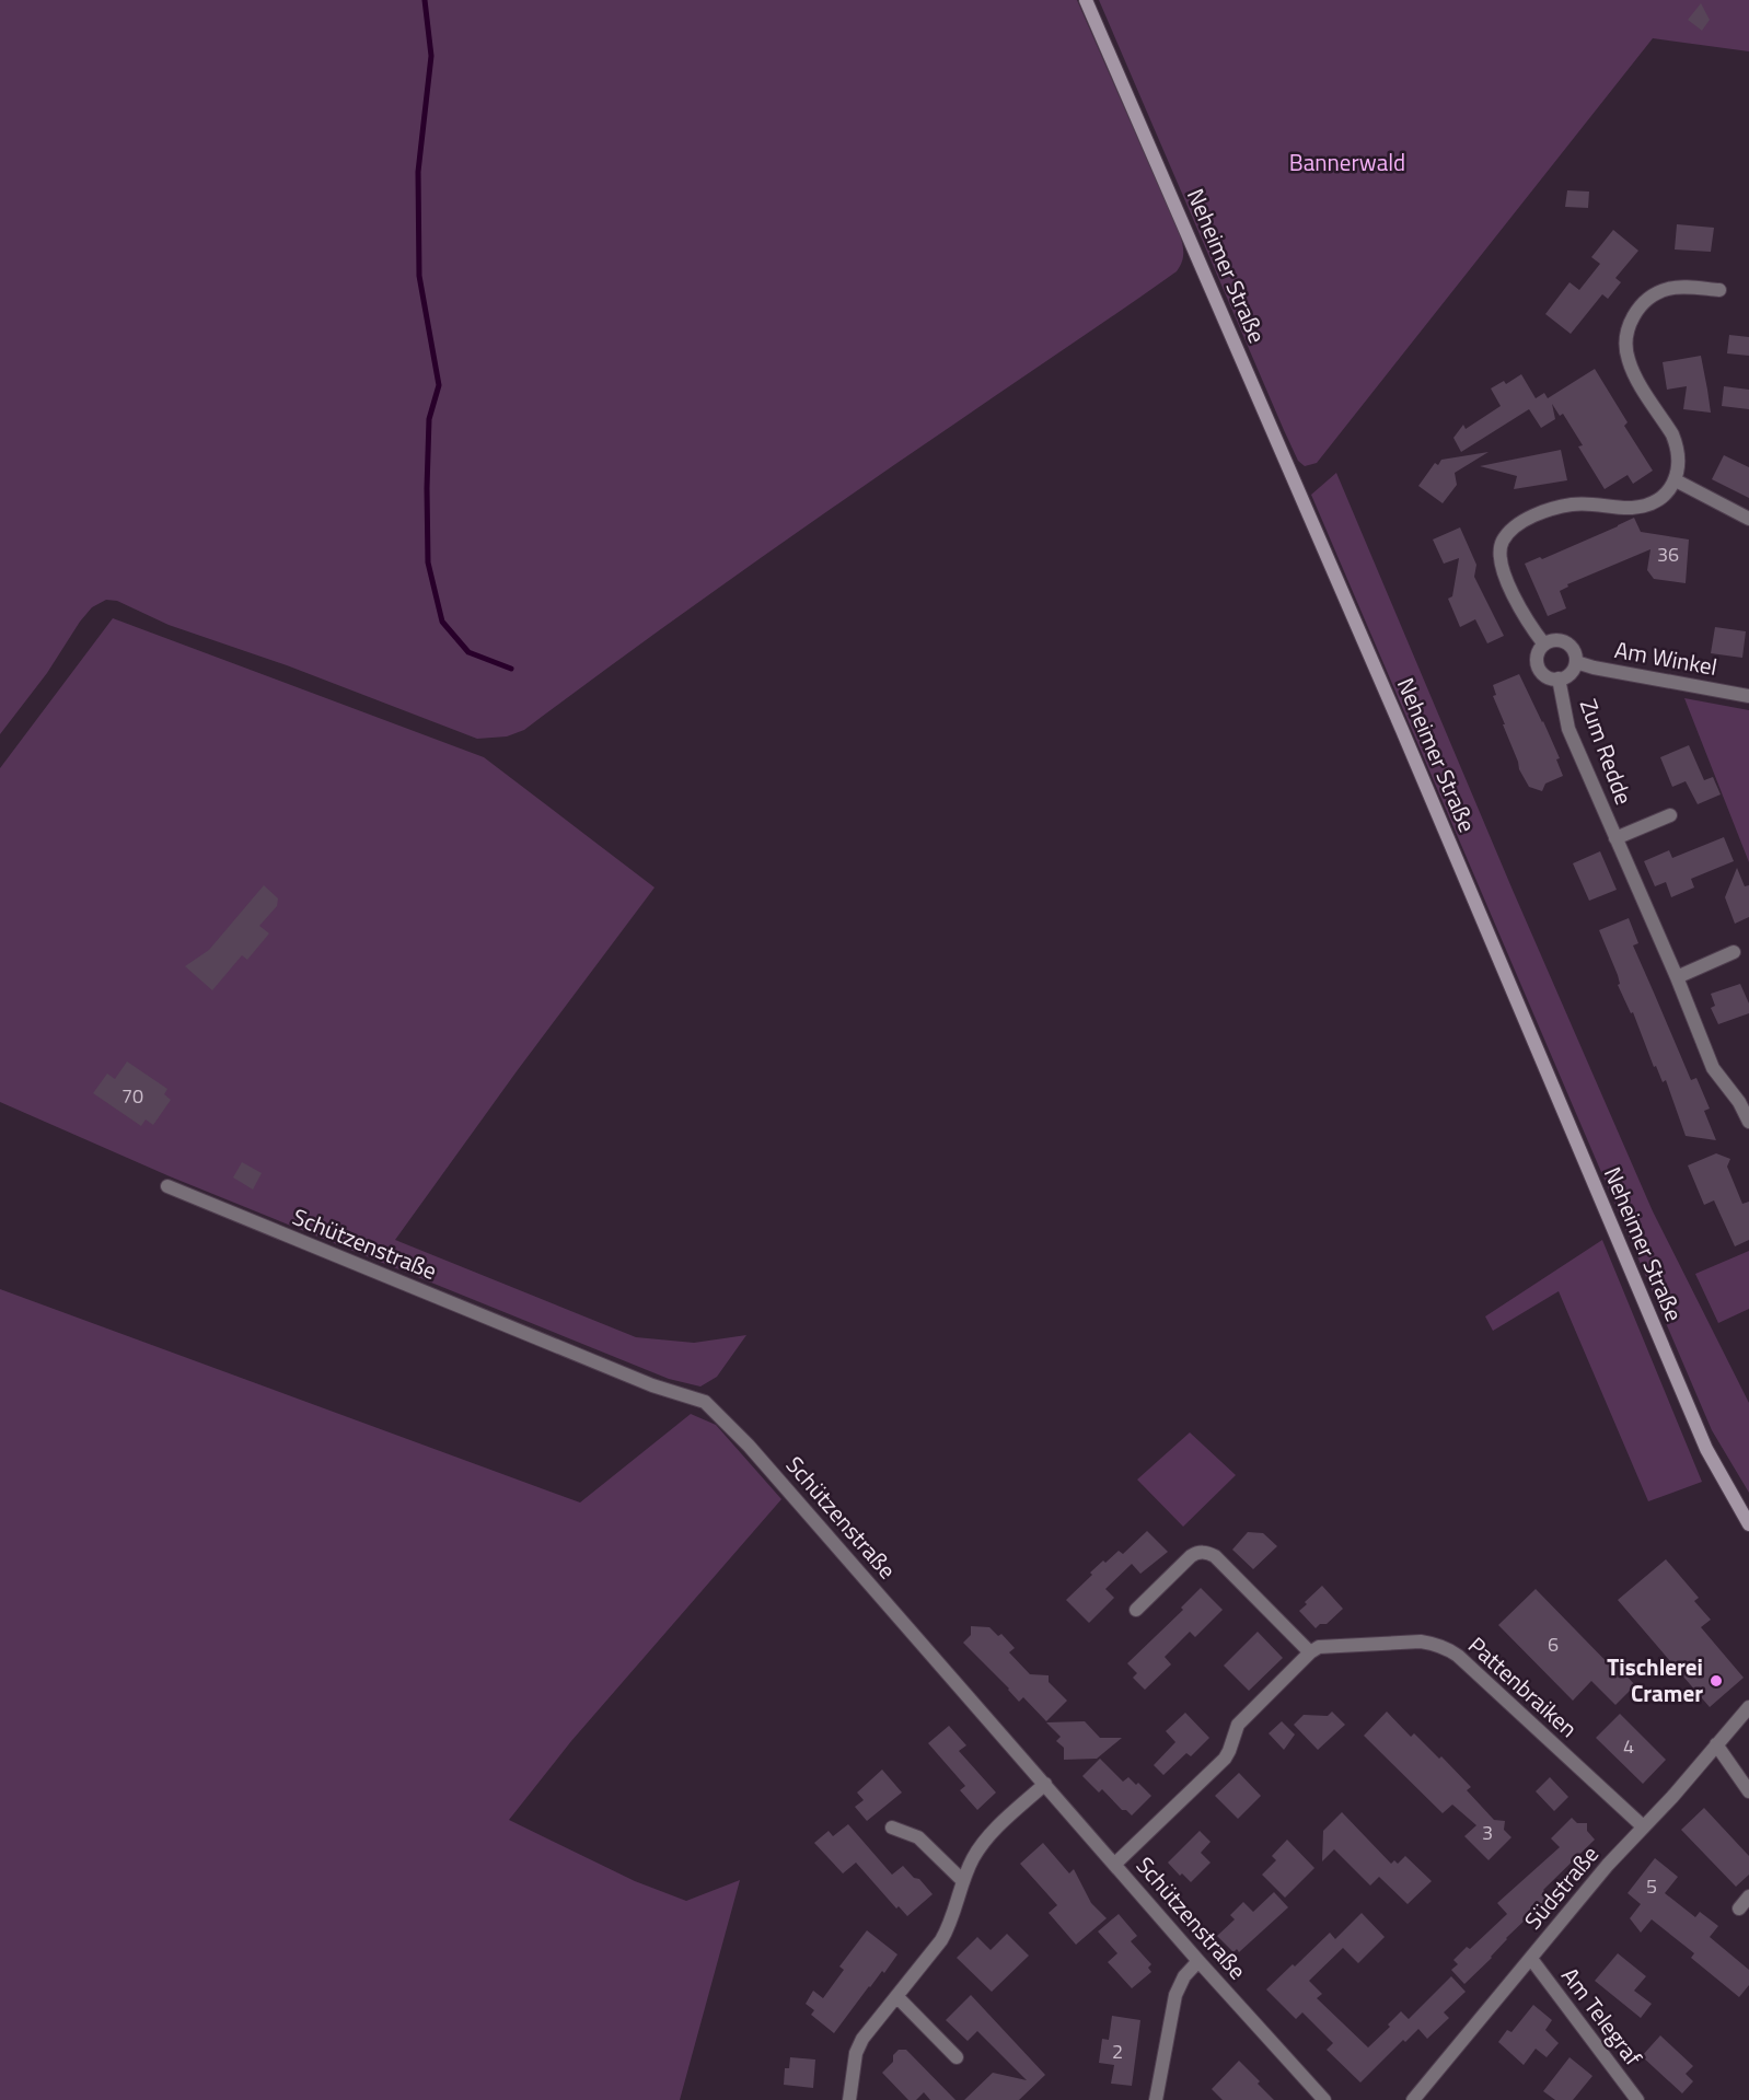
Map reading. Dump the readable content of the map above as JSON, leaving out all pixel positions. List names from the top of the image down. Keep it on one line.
{"streets":{"main road":["Neheimer Straße"],"street":["Am Winkel","Zum Redde","Schützenstraße","Pattenbraiken","Südstraße","Am Telegraf"]},"crossings":[["Am Winkel","Zum Redde"],["Pattenbraiken","Südstraße"],["Südstraße","Am Telegraf"]],"parks":["Bannerwald"],"places":["Tischlerei Cramer"],"house_numbers":["36","70","6","4","3","5","2"]}
